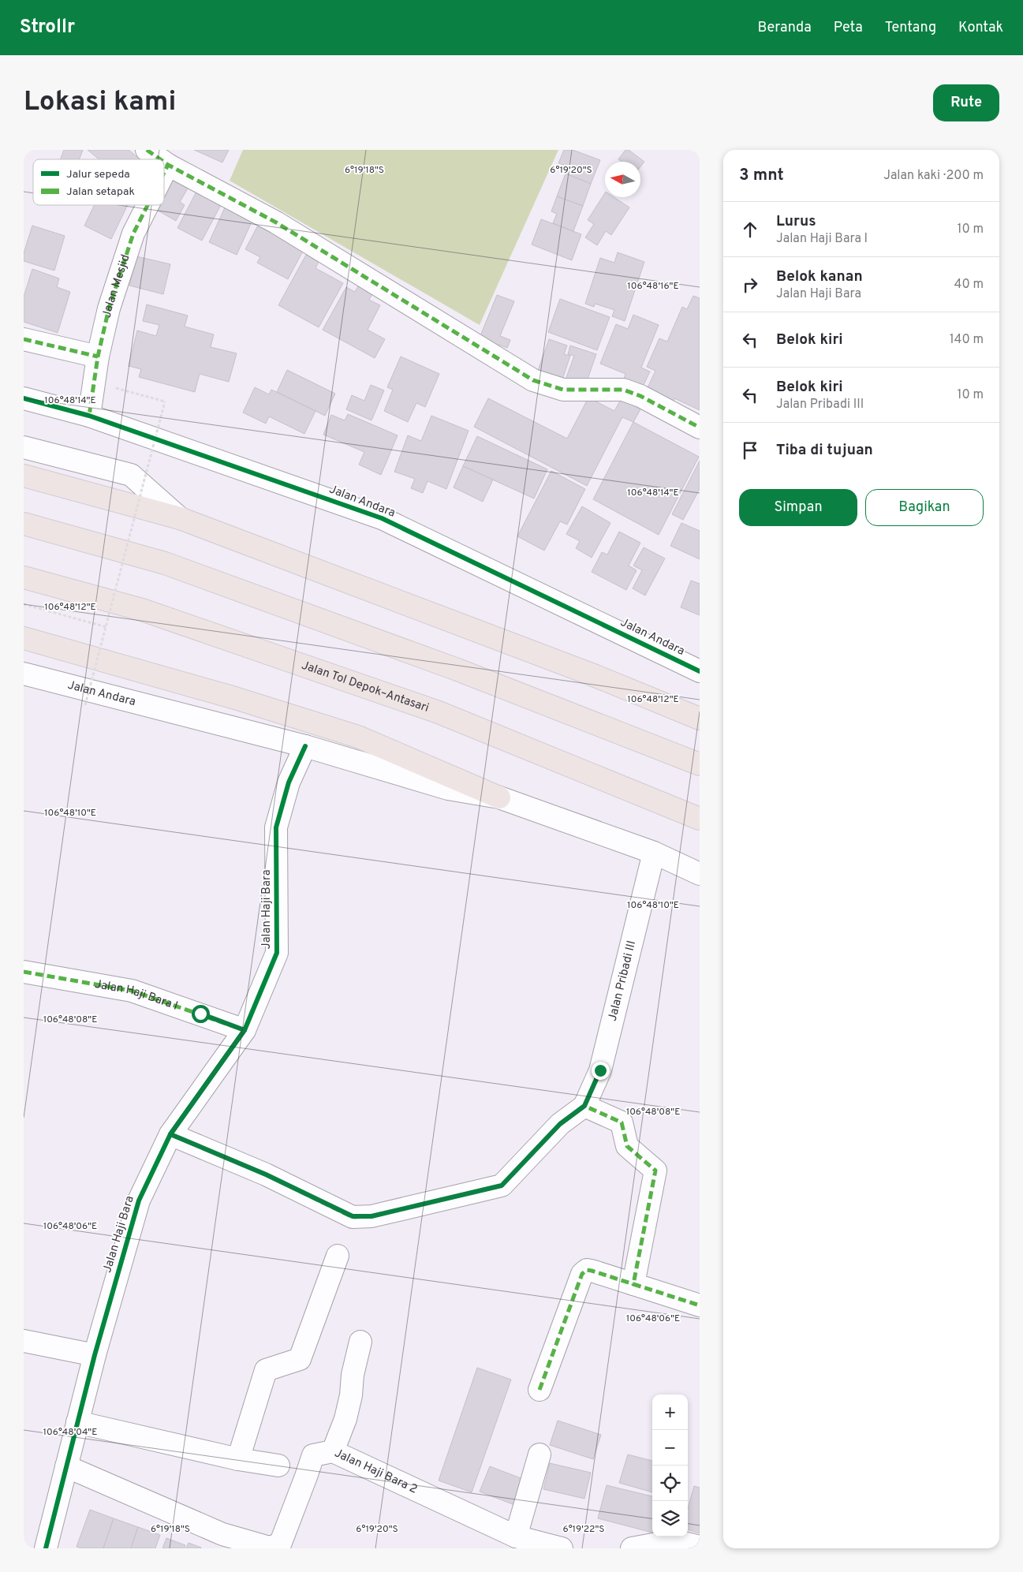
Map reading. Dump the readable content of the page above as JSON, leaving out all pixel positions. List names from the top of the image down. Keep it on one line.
{"streets":{"highway":["Jalan Tol Depok–Antasari"],"street":["Jalan Mesjid","Jalan Andara","Jalan Haji Bara","Jalan Pribadi III","Jalan Haji Bara I","Jalan Haji Bara 2"]},"crossings":[["Jalan Mesjid","Jalan Andara"],["Jalan Andara","Jalan Haji Bara"],["Jalan Andara","Jalan Pribadi III"],["Jalan Haji Bara","Jalan Haji Bara I"],["Jalan Haji Bara","Jalan Haji Bara 2"]],"legend":["Jalur sepeda","Jalan setapak"],"north":"left","page":{"header":"Strollr","nav":["Beranda","Peta","Tentang","Kontak"],"buttons":["Rute",["Simpan","Bagikan"]],"title":"Lokasi kami","heading":["3 mnt","Jalan kaki · 200 m"],"list":[["Lurus","Jalan Haji Bara I","10 m"],["Belok kanan","Jalan Haji Bara","40 m"],["Belok kiri","140 m"],["Belok kiri","Jalan Pribadi III","10 m"],"Tiba di tujuan"],"map_buttons":["+","−"]},"coordinates":["6°19'18\"S","6°19'20\"S","106°48'16\"E","106°48'14\"E","106°48'12\"E","106°48'10\"E","106°48'08\"E","106°48'06\"E","106°48'04\"E","6°19'22\"S"]}
